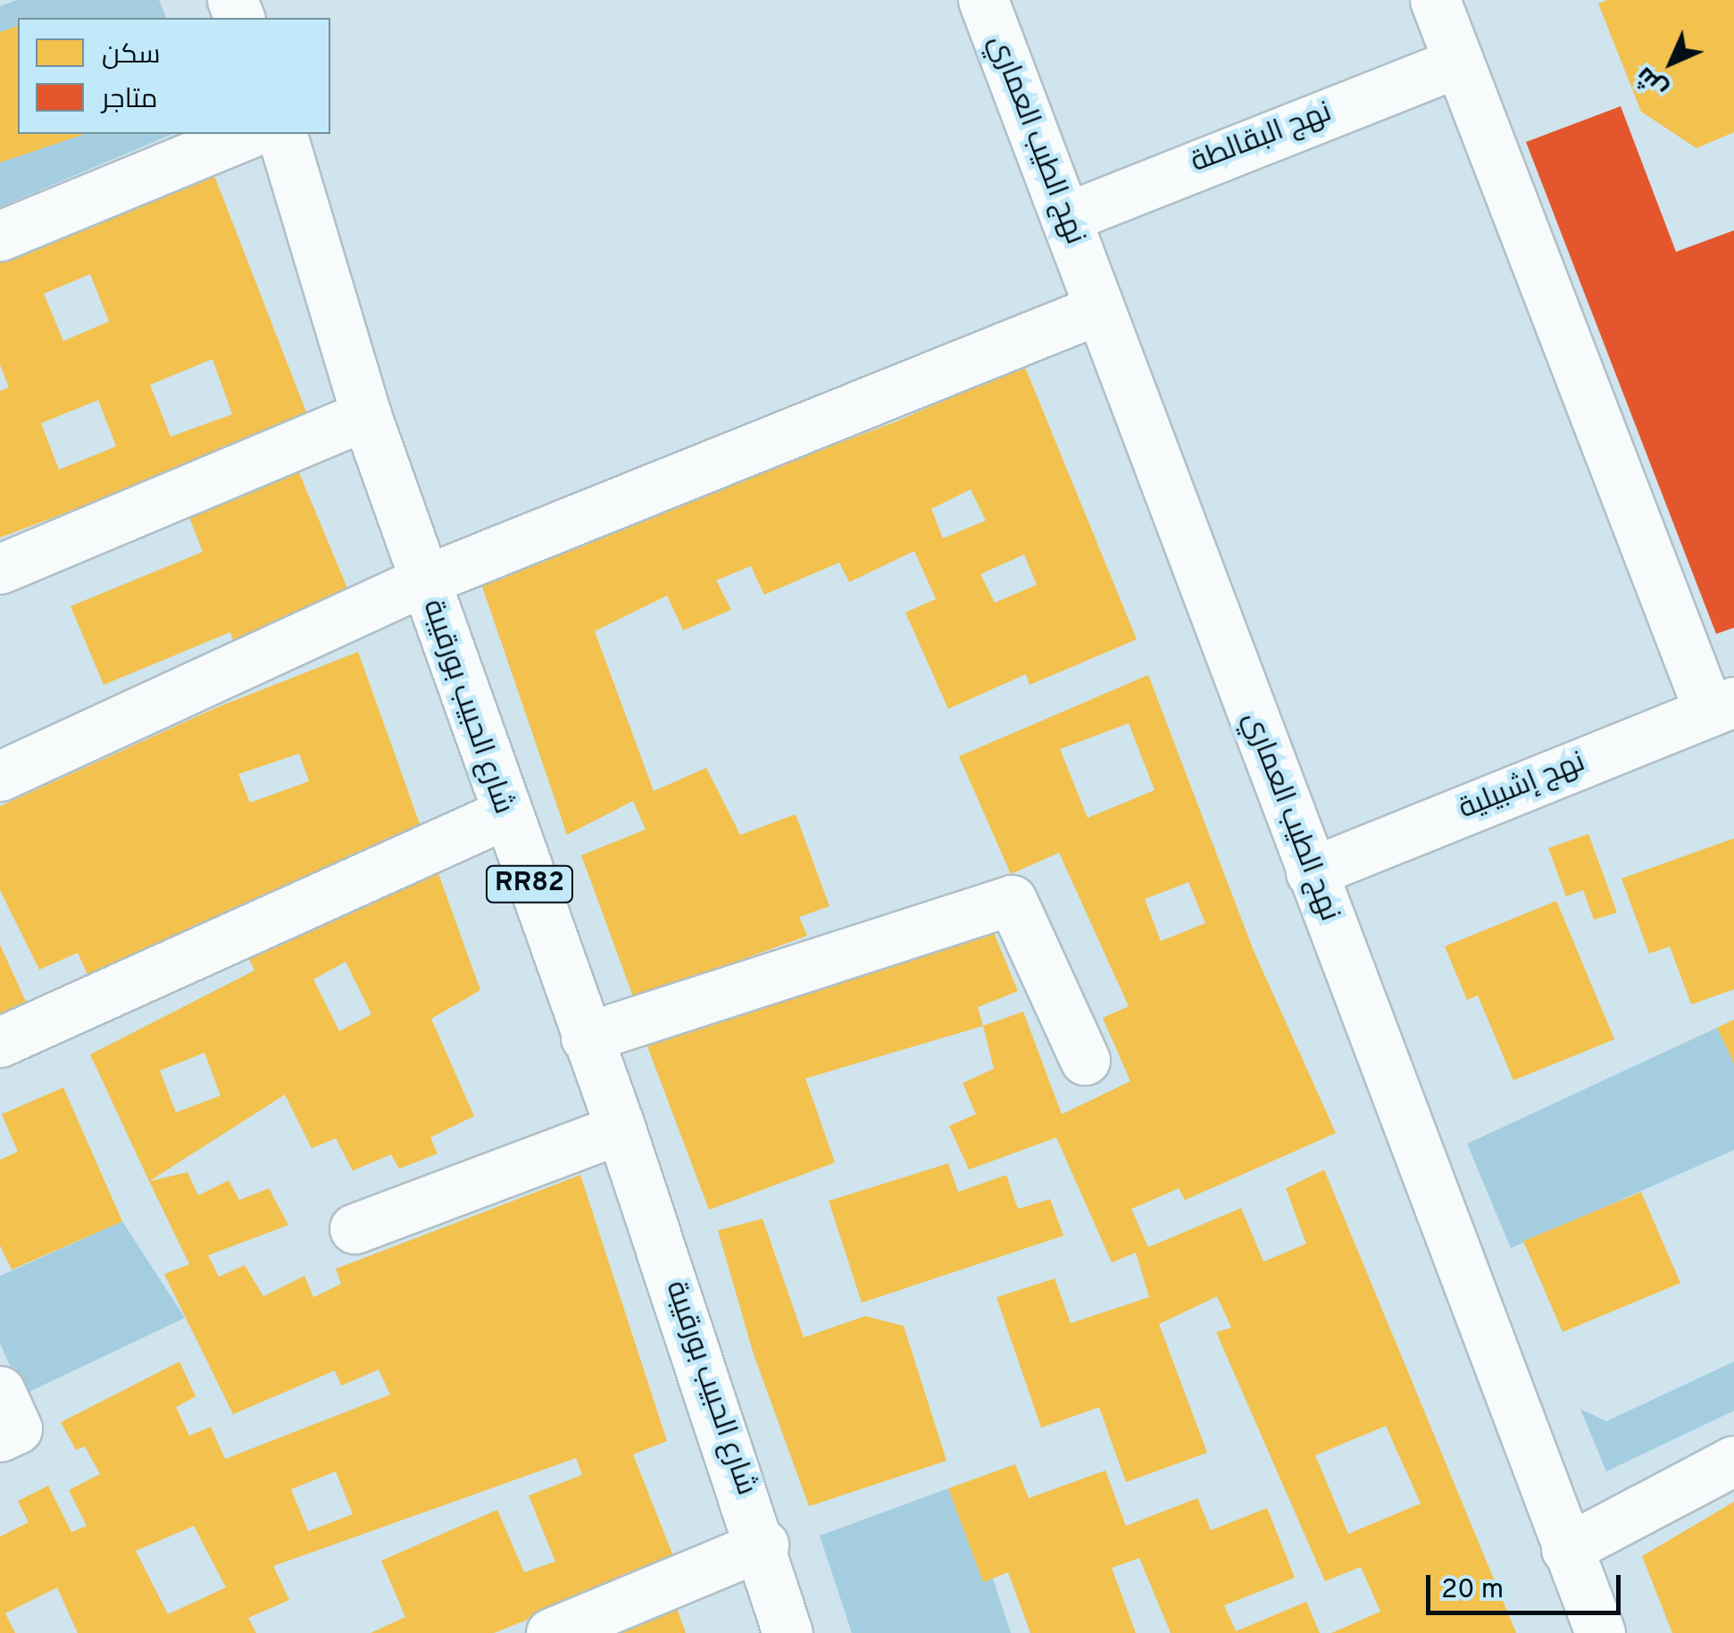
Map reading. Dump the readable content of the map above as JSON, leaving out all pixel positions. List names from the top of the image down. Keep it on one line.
{"streets":{"street":["نهج البقالطة","نهج الطيب العماري","شارع الحبيب بورقيبة","نهج إشبيلية","RR82"]},"crossings":[["نهج البقالطة","نهج الطيب العماري"],["نهج الطيب العماري","نهج إشبيلية"]],"legend":["سكن","متاجر"],"scale_bar":"20 m","north":"bottom left"}
